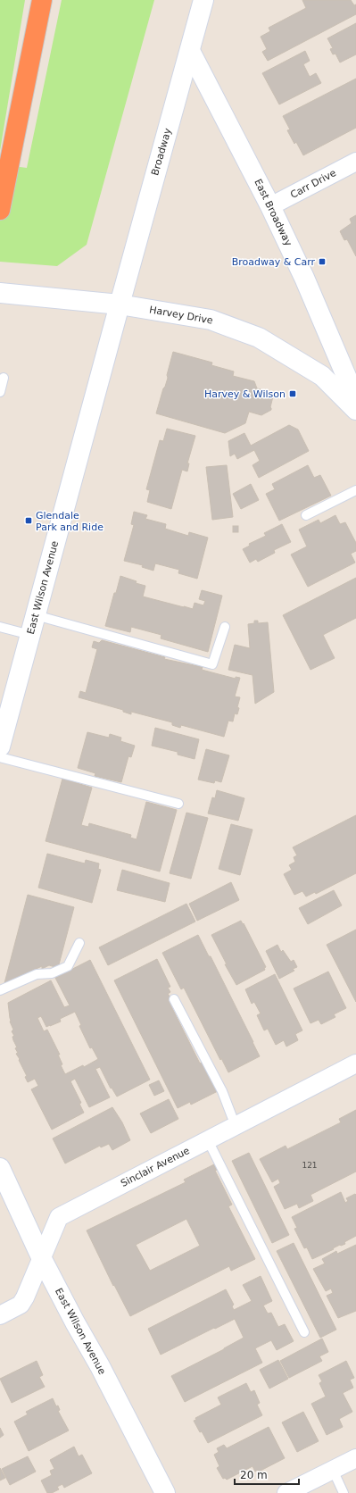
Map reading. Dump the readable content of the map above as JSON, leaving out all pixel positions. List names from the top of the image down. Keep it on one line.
{"streets":{"main road":["Broadway","East Broadway","Harvey Drive","East Wilson Avenue"],"street":["Carr Drive","Sinclair Avenue"]},"crossings":[["Broadway","East Broadway"],["Broadway","Harvey Drive"],["Broadway","East Wilson Avenue"],["Carr Drive","East Broadway"],["Harvey Drive","East Wilson Avenue"],["East Wilson Avenue","Sinclair Avenue"]],"places":{"transit":["Broadway & Carr","Harvey & Wilson","Glendale Park and Ride"]},"house_numbers":["121"],"scale_bar":"20 m"}
